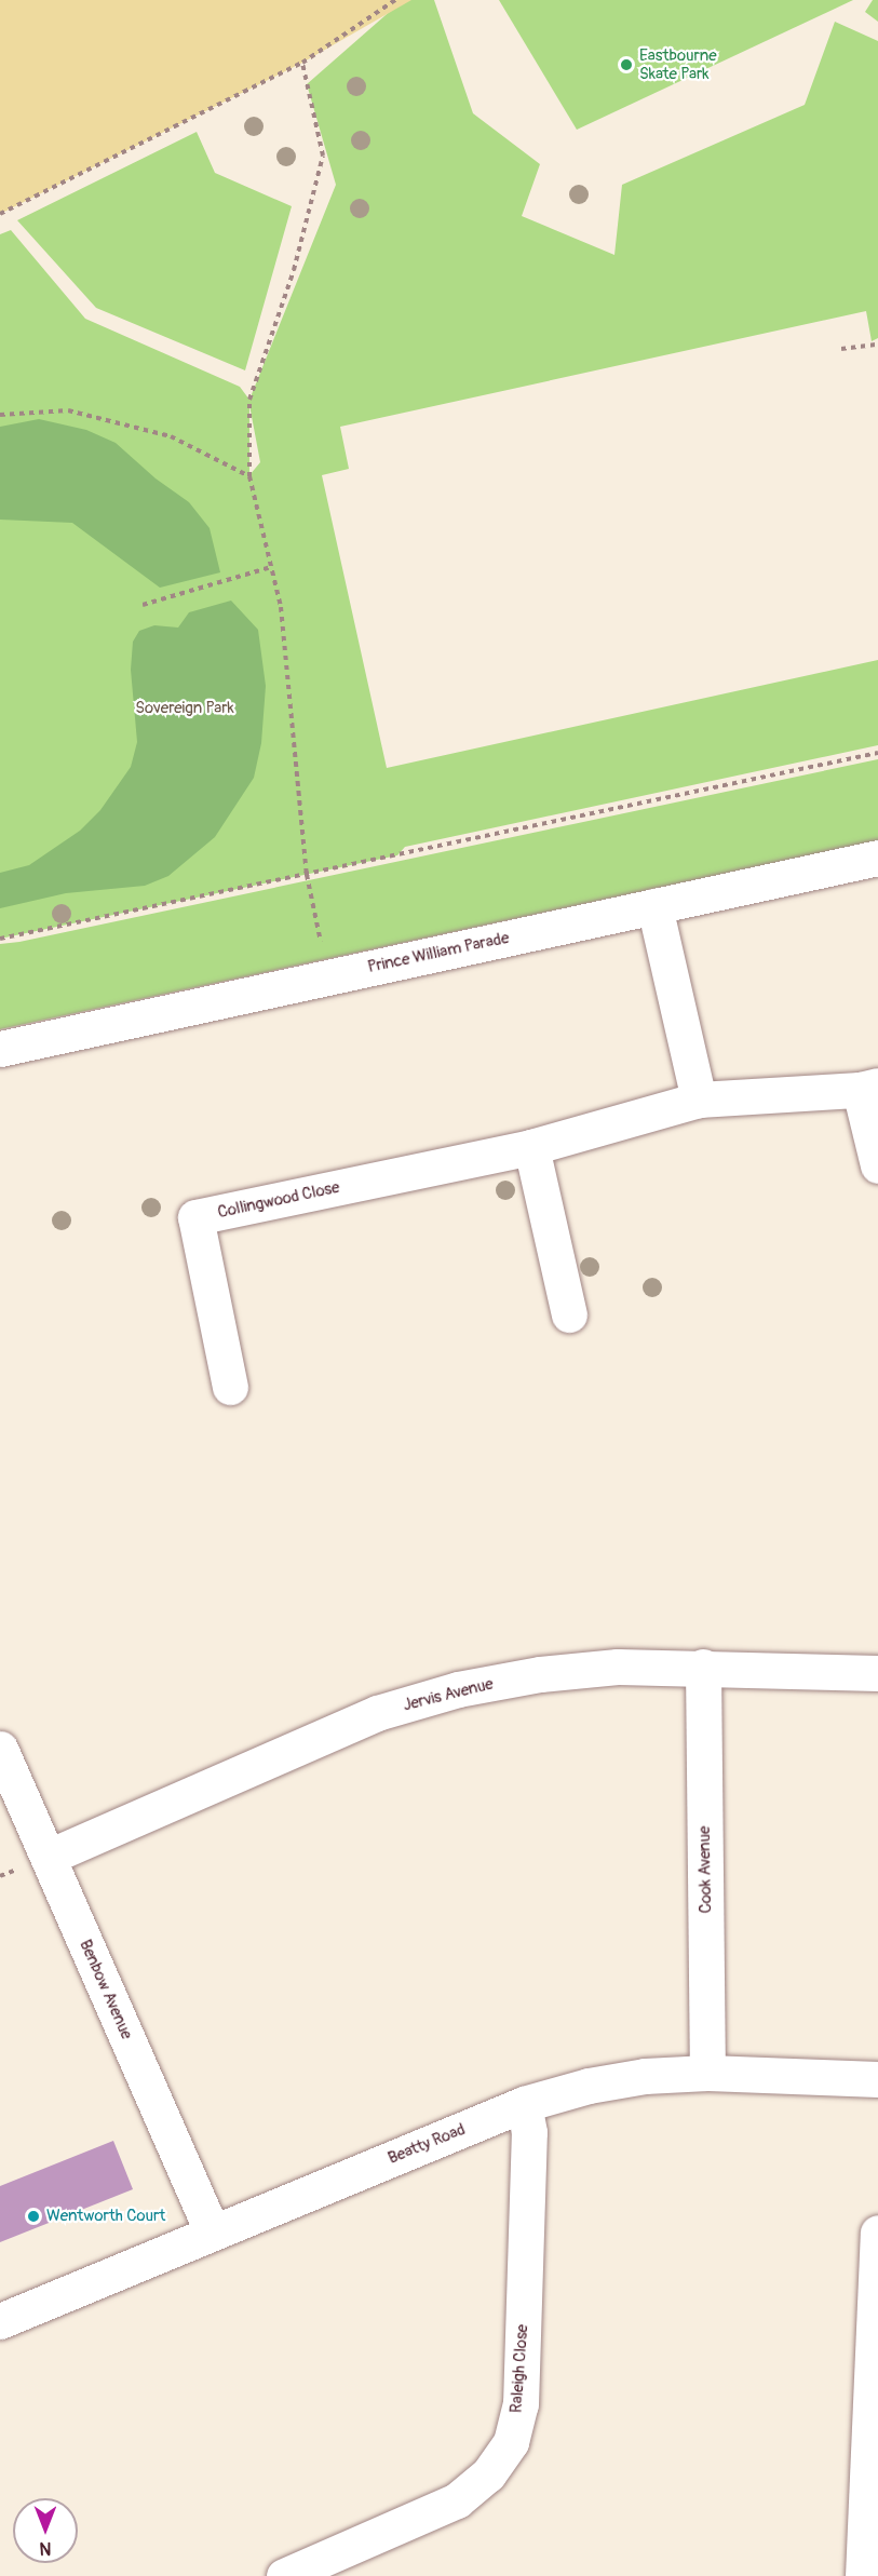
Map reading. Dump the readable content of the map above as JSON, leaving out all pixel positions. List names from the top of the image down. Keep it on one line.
{"streets":{"street":["Prince William Parade","Collingwood Close","Jervis Avenue","Cook Avenue","Benbow Avenue","Beatty Road","Raleigh Close"]},"crossings":[["Jervis Avenue","Cook Avenue"],["Jervis Avenue","Benbow Avenue"],["Cook Avenue","Beatty Road"],["Benbow Avenue","Beatty Road"],["Beatty Road","Raleigh Close"]],"parks":["Sovereign Park"],"places":["Eastbourne Skate Park","Wentworth Court"],"north":"bottom"}
